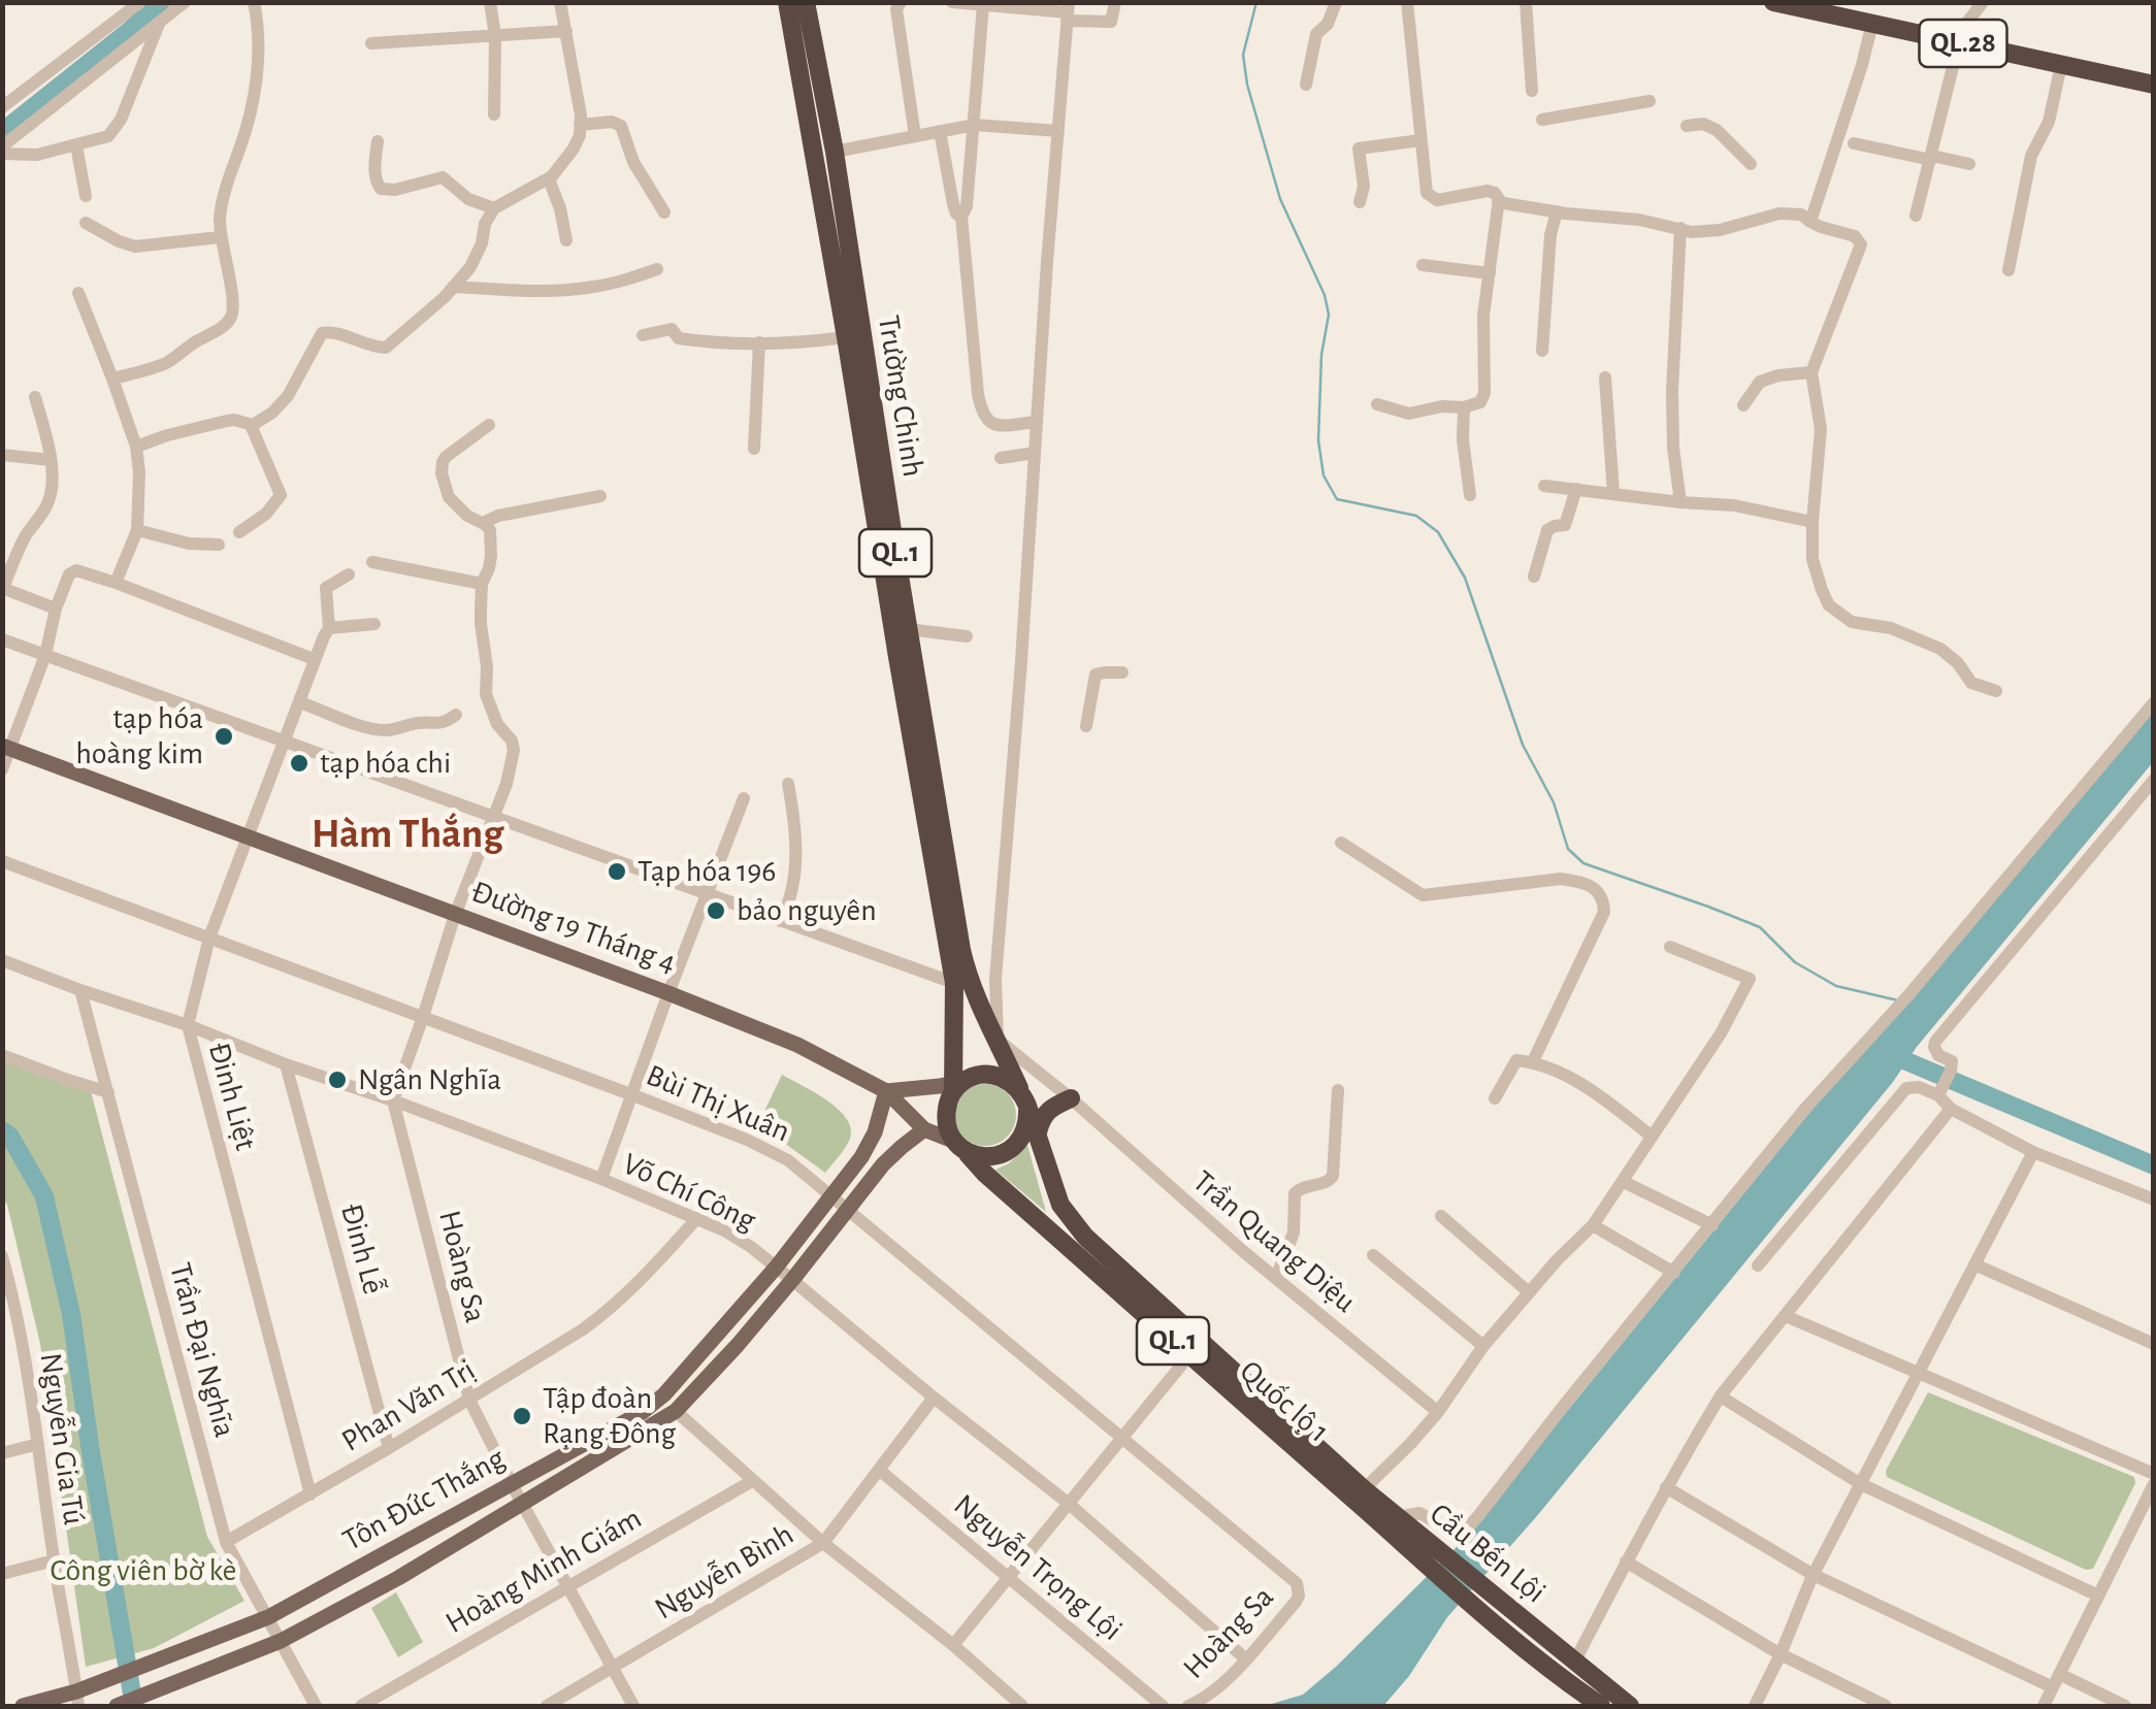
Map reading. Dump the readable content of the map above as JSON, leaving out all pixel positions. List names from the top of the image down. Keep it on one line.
{"streets":{"highway":["QL.28","Trường Chinh","QL.1","Quốc lộ 1","Cầu Bến Lội"],"main road":["Đường 19 Tháng 4","Tôn Đức Thắng"],"street":["Đinh Liệt","Bùi Thị Xuân","Võ Chí Công","Trần Quang Diệu","Đinh Lễ","Hoàng Sa","Trần Đại Nghĩa","Phan Văn Trị","Nguyễn Gia Tú","Nguyễn Trọng Lội","Hoàng Minh Giám","Nguyễn Bình"]},"crossings":[["Trường Chinh","QL.1"],["Trường Chinh","Đường 19 Tháng 4"],["Trường Chinh","Trần Quang Diệu"],["Trường Chinh","Quốc lộ 1"],["QL.1","Đường 19 Tháng 4"],["QL.1","Quốc lộ 1"],["QL.1","Cầu Bến Lội"],["Đường 19 Tháng 4","Đinh Liệt"],["Đường 19 Tháng 4","Quốc lộ 1"],["Đường 19 Tháng 4","Tôn Đức Thắng"],["Đinh Liệt","Bùi Thị Xuân"],["Đinh Liệt","Võ Chí Công"],["Đinh Liệt","Phan Văn Trị"],["Bùi Thị Xuân","Hoàng Sa"],["Bùi Thị Xuân","Tôn Đức Thắng"],["Võ Chí Công","Đinh Lễ"],["Võ Chí Công","Hoàng Sa"],["Võ Chí Công","Trần Đại Nghĩa"],["Võ Chí Công","Phan Văn Trị"],["Võ Chí Công","Tôn Đức Thắng"],["Võ Chí Công","Nguyễn Bình"],["Đinh Lễ","Phan Văn Trị"],["Hoàng Sa","Phan Văn Trị"],["Hoàng Sa","Tôn Đức Thắng"],["Hoàng Sa","Hoàng Minh Giám"],["Hoàng Sa","Nguyễn Bình"],["Trần Đại Nghĩa","Phan Văn Trị"],["Trần Đại Nghĩa","Tôn Đức Thắng"],["Quốc lộ 1","Cầu Bến Lội"],["Nguyễn Gia Tú","Tôn Đức Thắng"],["Nguyễn Trọng Lội","Nguyễn Bình"]],"districts":["Hàm Thắng"],"parks":["Công viên bờ kè"],"places":["tạp hóa hoàng kim","tạp hóa chi","Tạp hóa 196","bảo nguyên","Ngân Nghĩa","Tập đoàn Rạng Đông"]}
